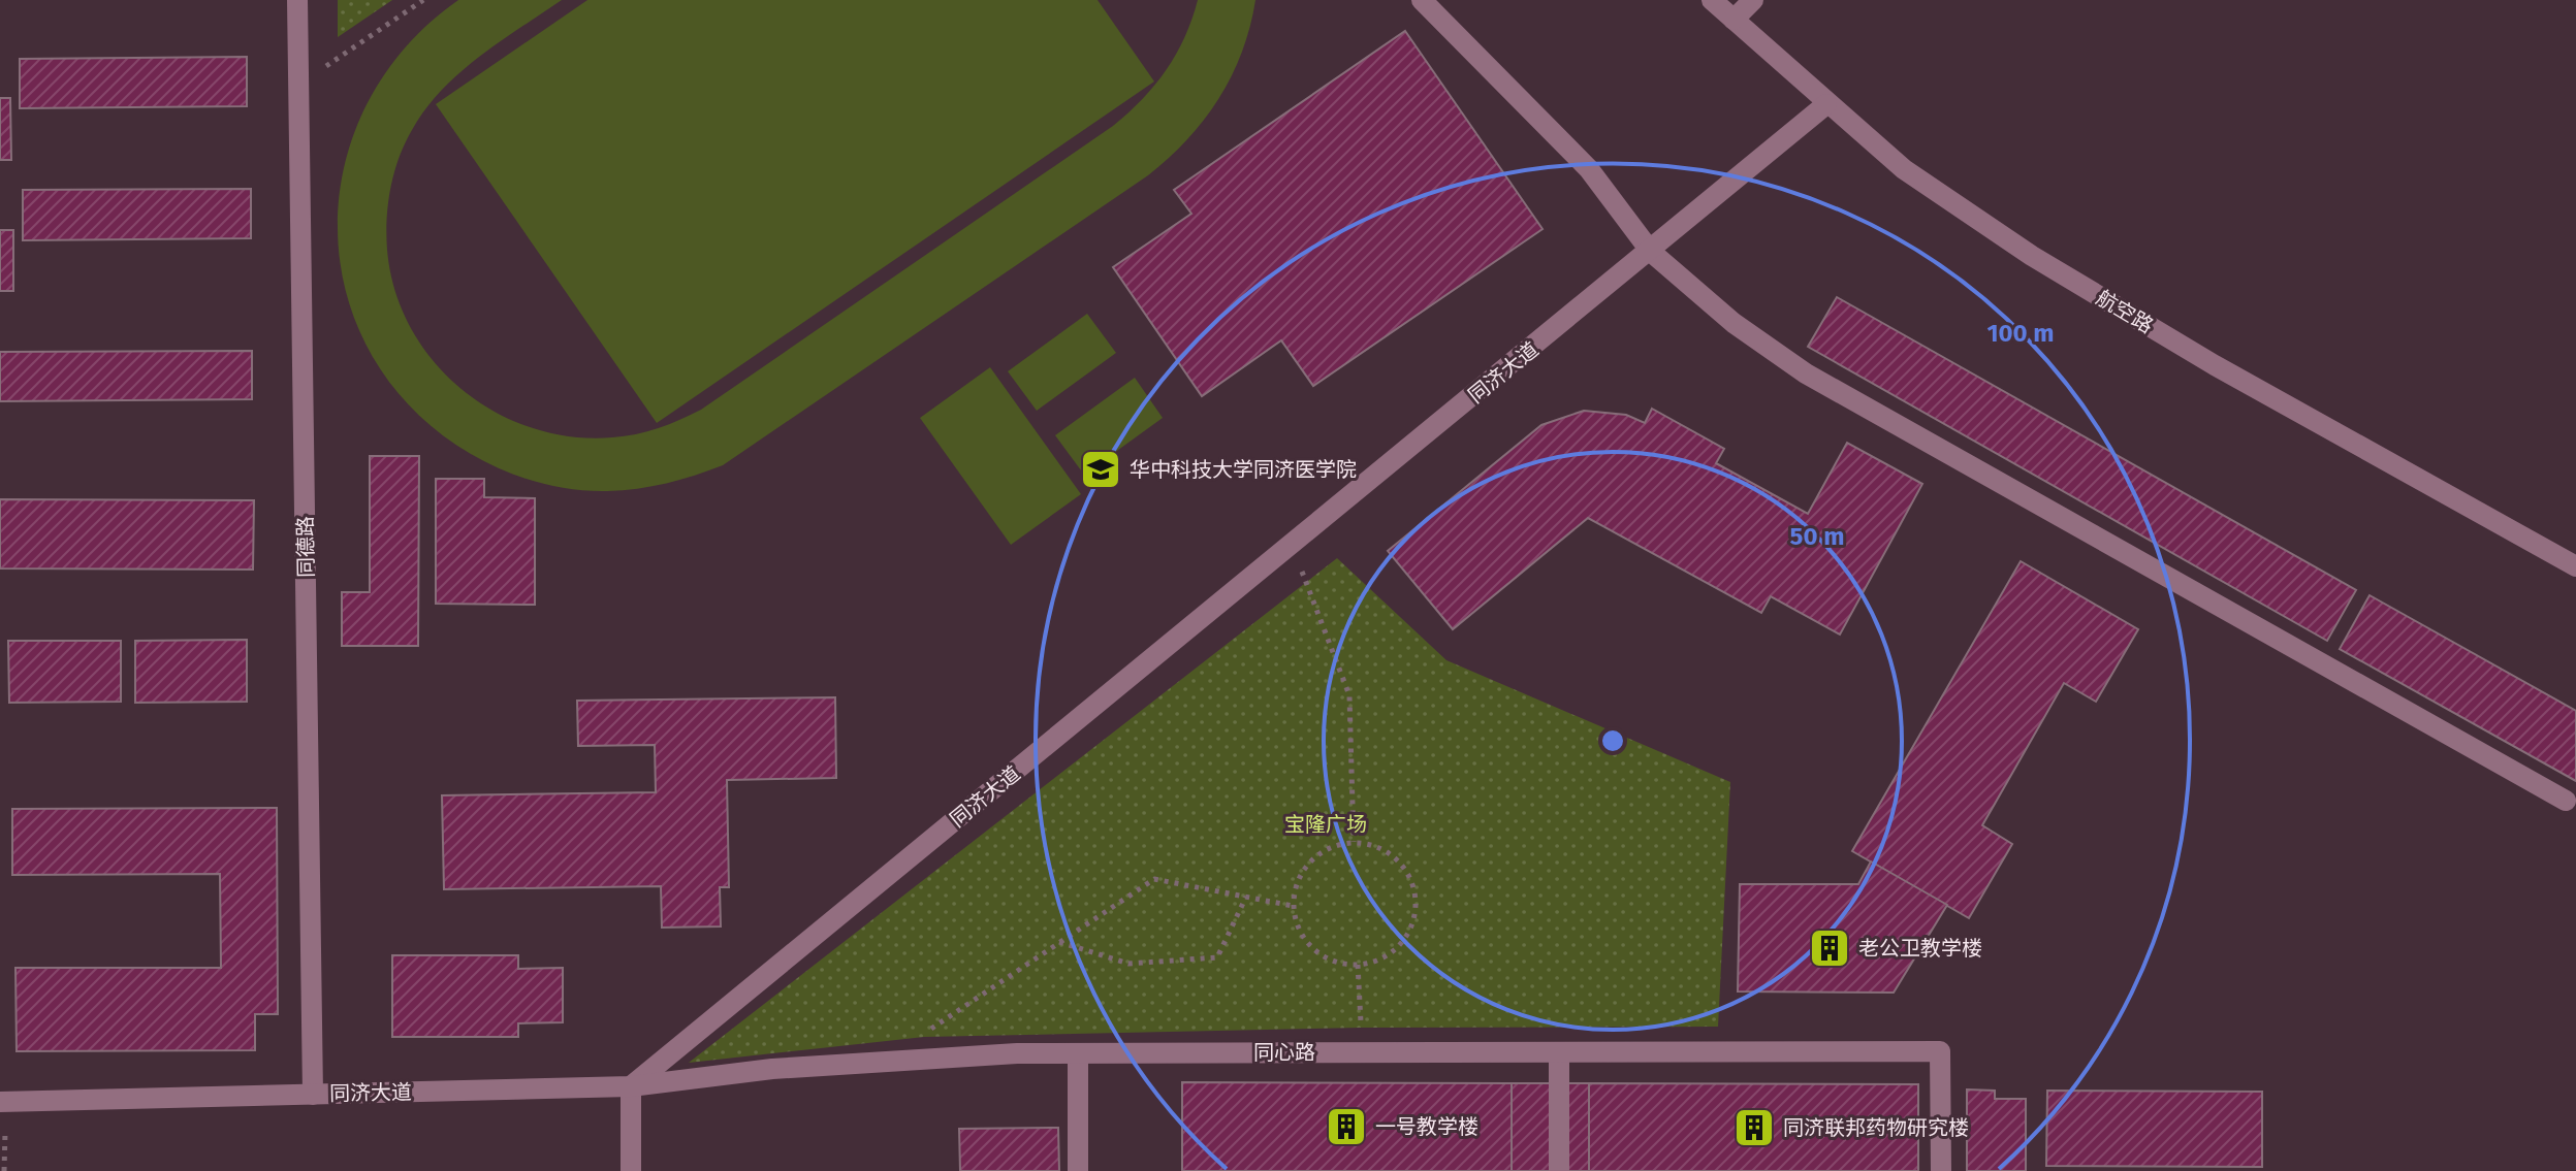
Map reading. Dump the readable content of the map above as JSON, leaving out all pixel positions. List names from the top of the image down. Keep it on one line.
{"streets":{"street":["航空路","同济大道","同德路","同心路"]},"crossings":[["航空路","同济大道"],["同济大道","同德路"],["同济大道","同心路"]],"parks":["宝隆广场"],"places":{"school or university":["华中科技大学同济医学院"],"building":["老公卫教学楼","一号教学楼","同济联邦药物研究楼"]},"rings":["100 m","50 m"]}
